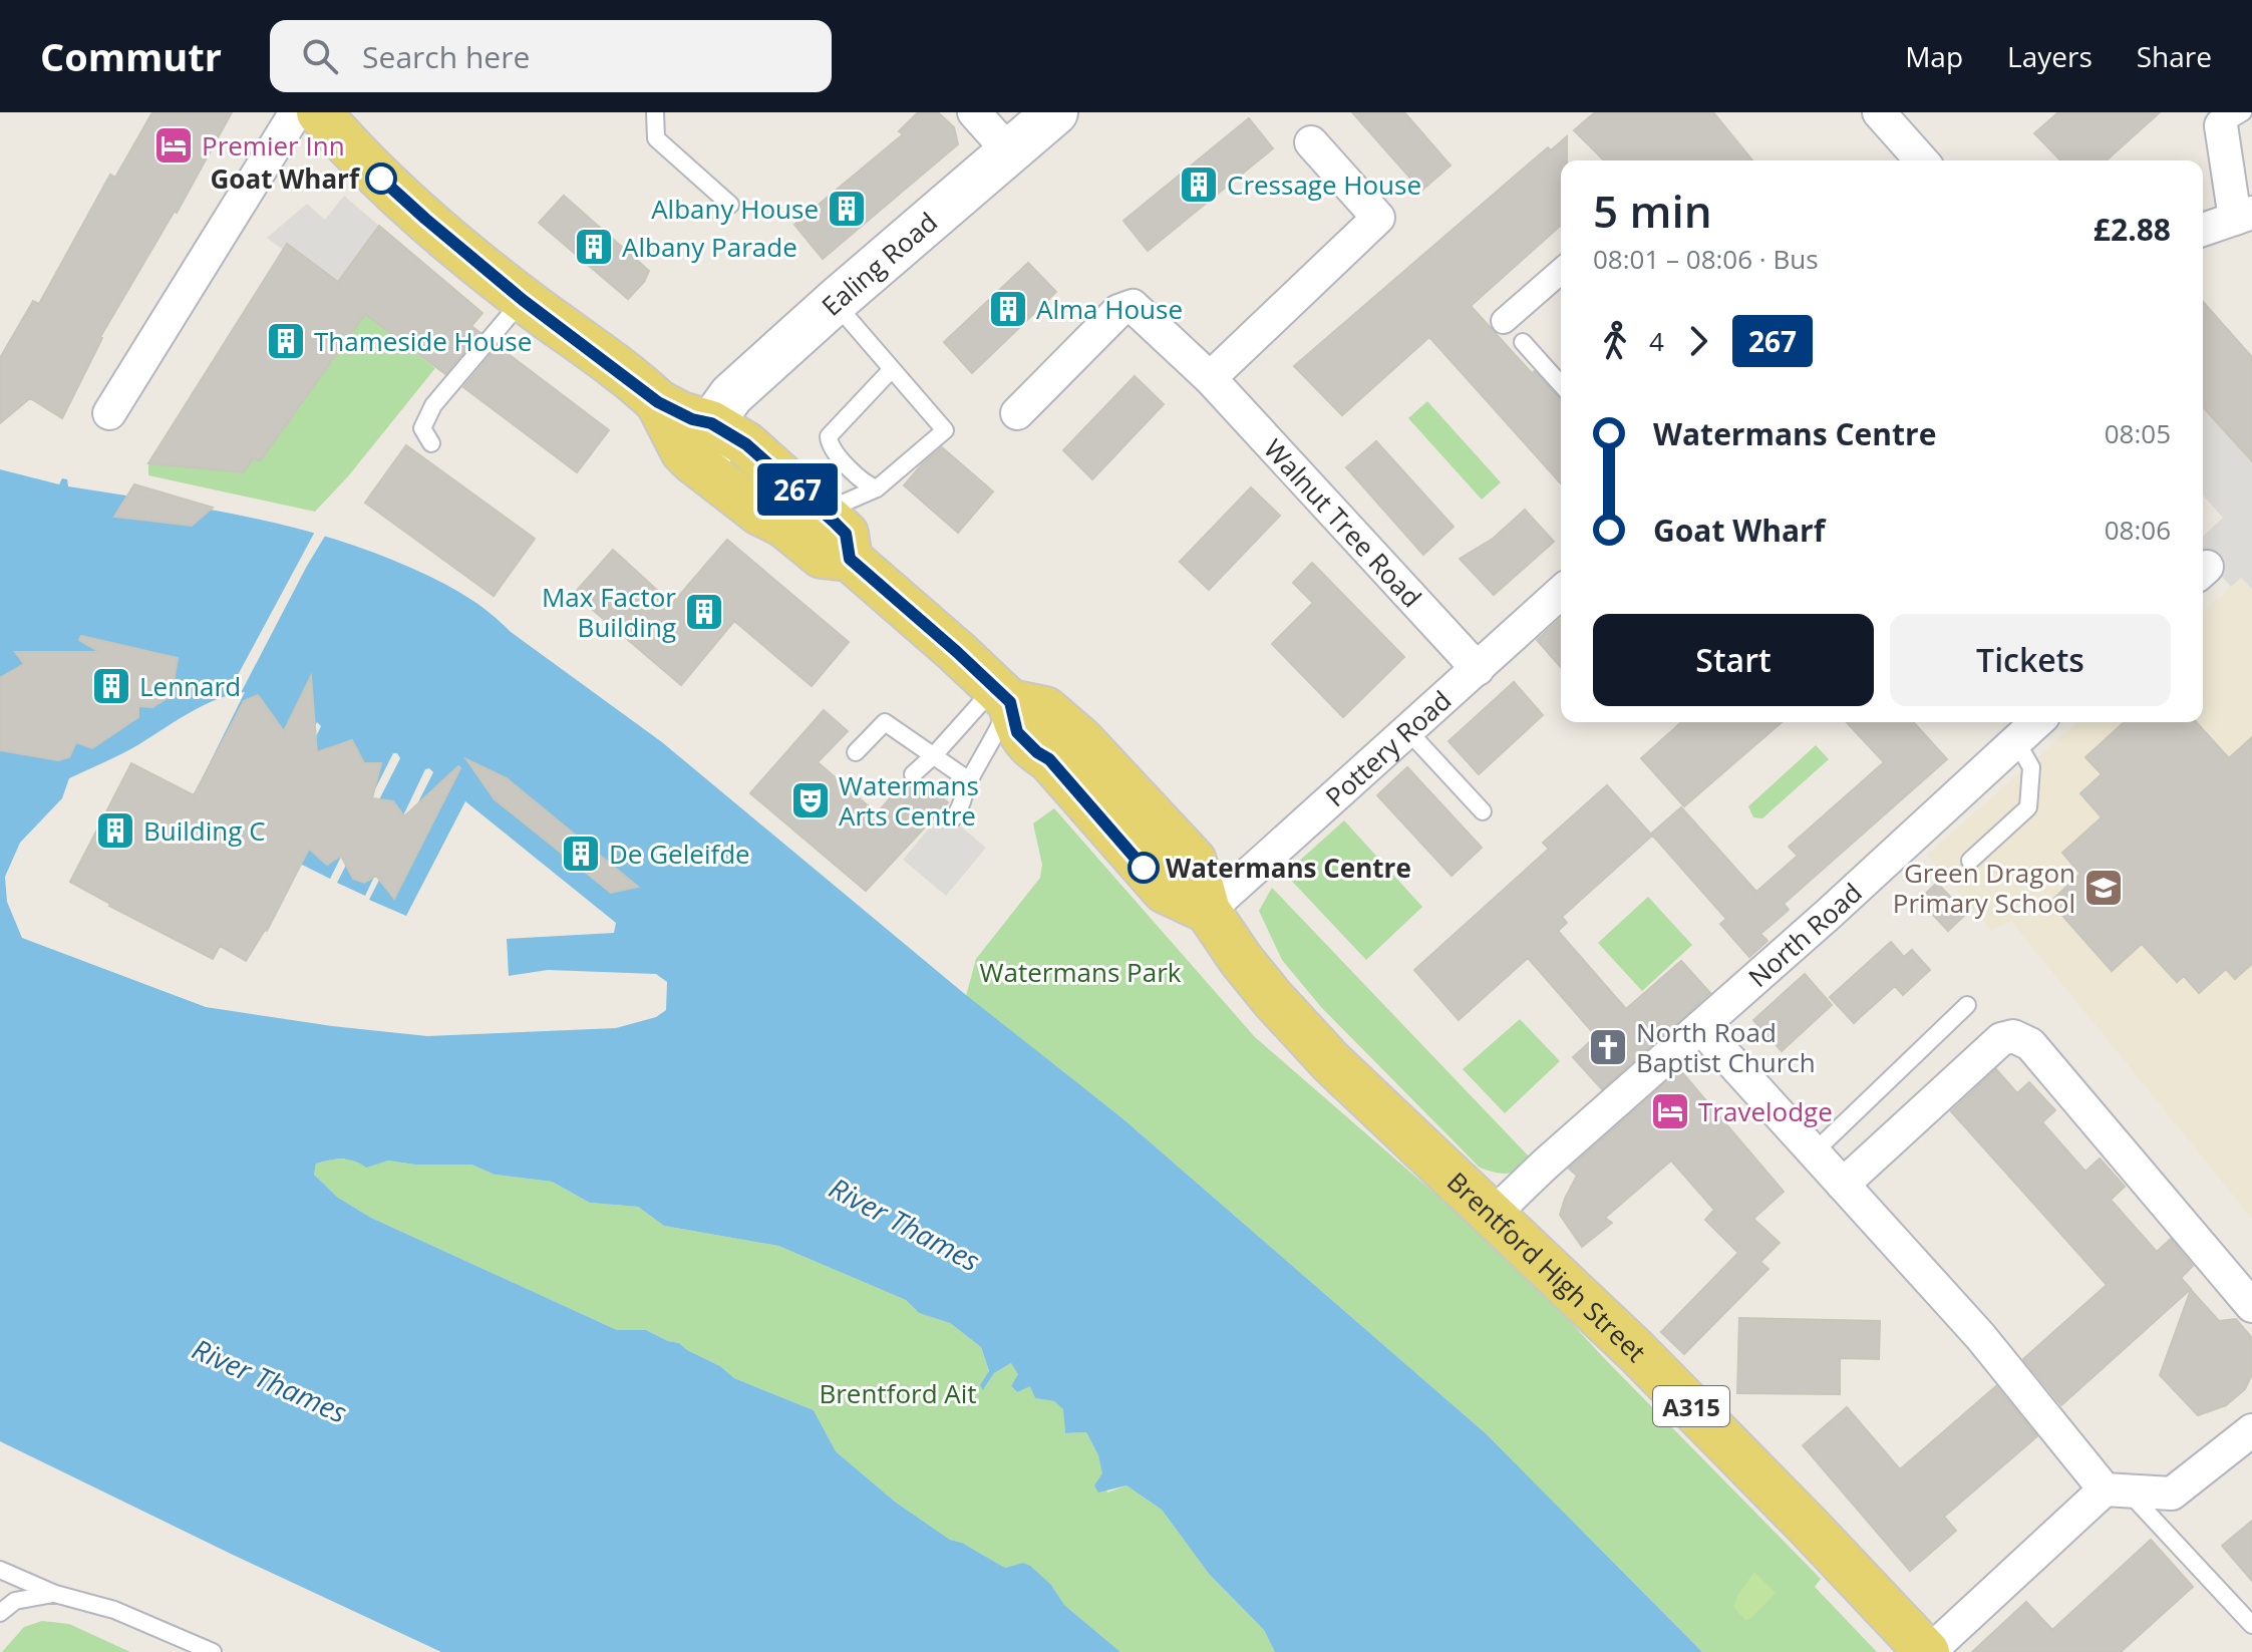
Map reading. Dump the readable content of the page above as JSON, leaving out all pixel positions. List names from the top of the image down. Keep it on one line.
{"streets":{"main road":["Ealing Road","Brentford High Street","A315"],"street":["Walnut Tree Road","Pottery Road","North Road"]},"crossings":[["Ealing Road","Brentford High Street"],["Walnut Tree Road","Pottery Road"],["Pottery Road","Brentford High Street"],["North Road","Brentford High Street"]],"water":["River Thames"],"parks":["Watermans Park","Brentford Ait"],"places":{"hotel":["Premier Inn","Travelodge"],"other":["Goat Wharf","Watermans Centre"],"building":["Cressage House","Albany House","Albany Parade","Alma House","Thameside House","Max Factor Building","Lennard","Building C","De Geleifde"],"theatre":["Watermans Arts Centre"],"school or university":["Green Dragon Primary School"],"church":["North Road Baptist Church"]},"lines":["bus line 267"],"page":{"header":"Commutr","search":"Search here","nav":["Map","Layers","Share"],"on_map":"267","heading":["5 min","08:01 – 08:06 · Bus","£2.88"],"legs":["4","267"],"list":[{"name":"Watermans Centre","value":"08:05"},{"name":"Goat Wharf","value":"08:06"}],"buttons":["Start","Tickets"]}}
